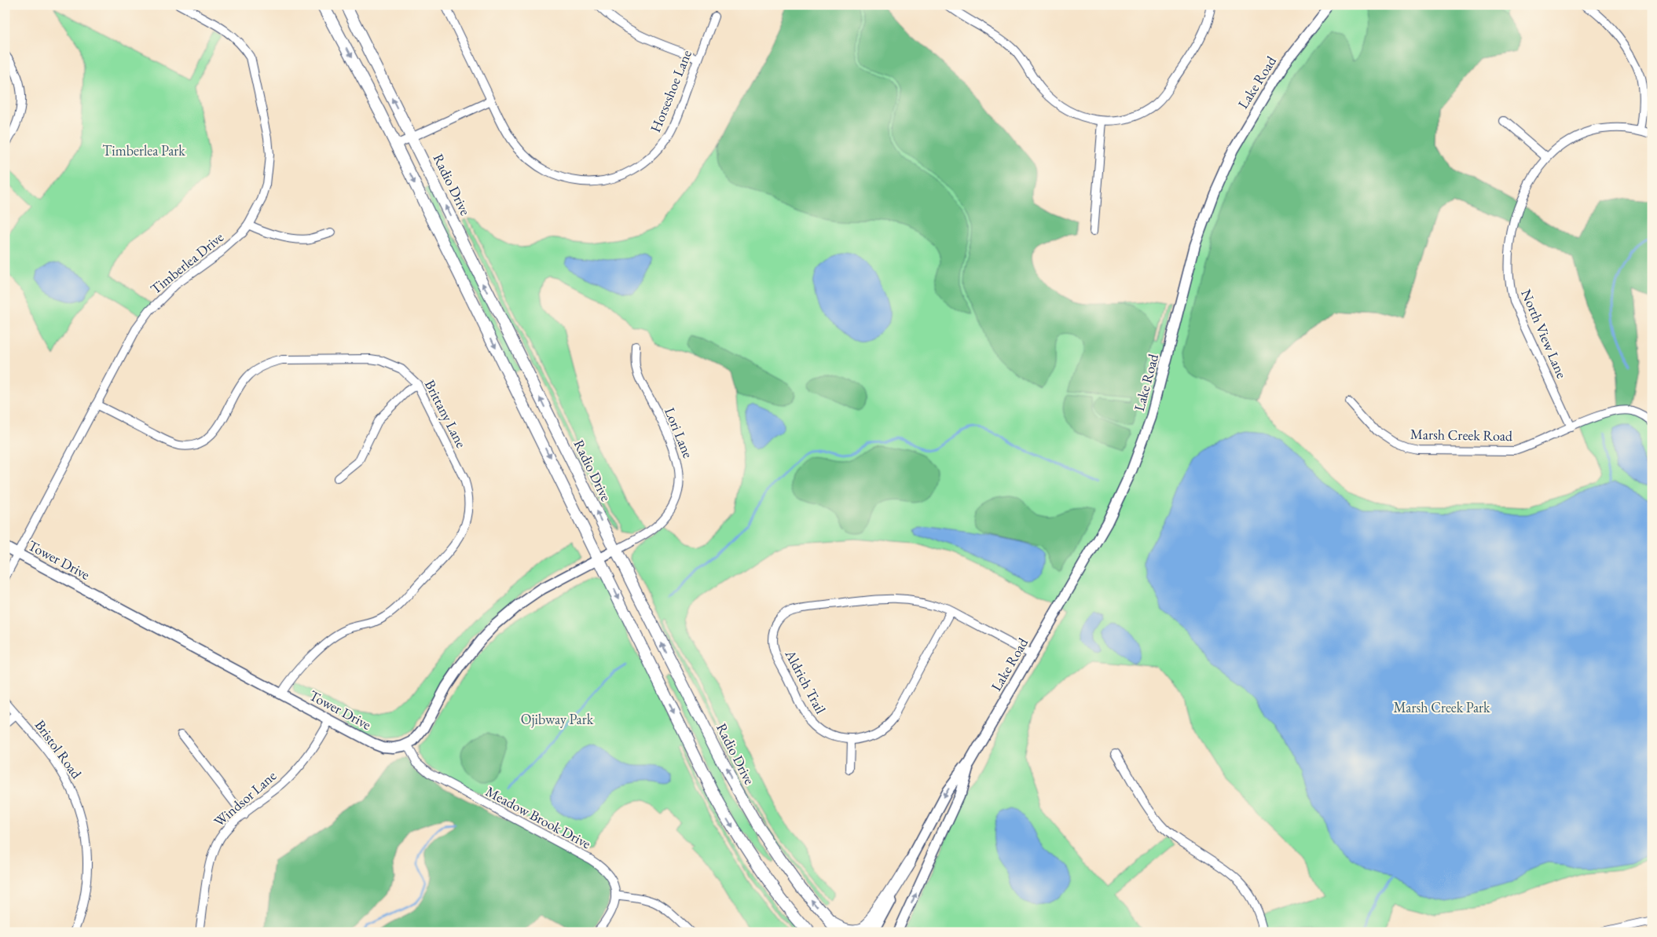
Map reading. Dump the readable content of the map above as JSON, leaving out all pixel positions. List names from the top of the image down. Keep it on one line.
{"streets":{"main road":["Radio Drive"],"street":["Lake Road","Horseshoe Lane","Timberlea Drive","North View Lane","Brittany Lane","Lori Lane","Marsh Creek Road","Tower Drive","Aldrich Trail","Bristol Road","Windsor Lane","Meadow Brook Drive"]},"crossings":[["Lake Road","Aldrich Trail"],["Radio Drive","Lori Lane"],["Timberlea Drive","Brittany Lane"],["Timberlea Drive","Tower Drive"],["North View Lane","Marsh Creek Road"],["Brittany Lane","Tower Drive"],["Tower Drive","Windsor Lane"],["Tower Drive","Meadow Brook Drive"]],"parks":["Timberlea Park","Marsh Creek Park","Ojibway Park"]}
